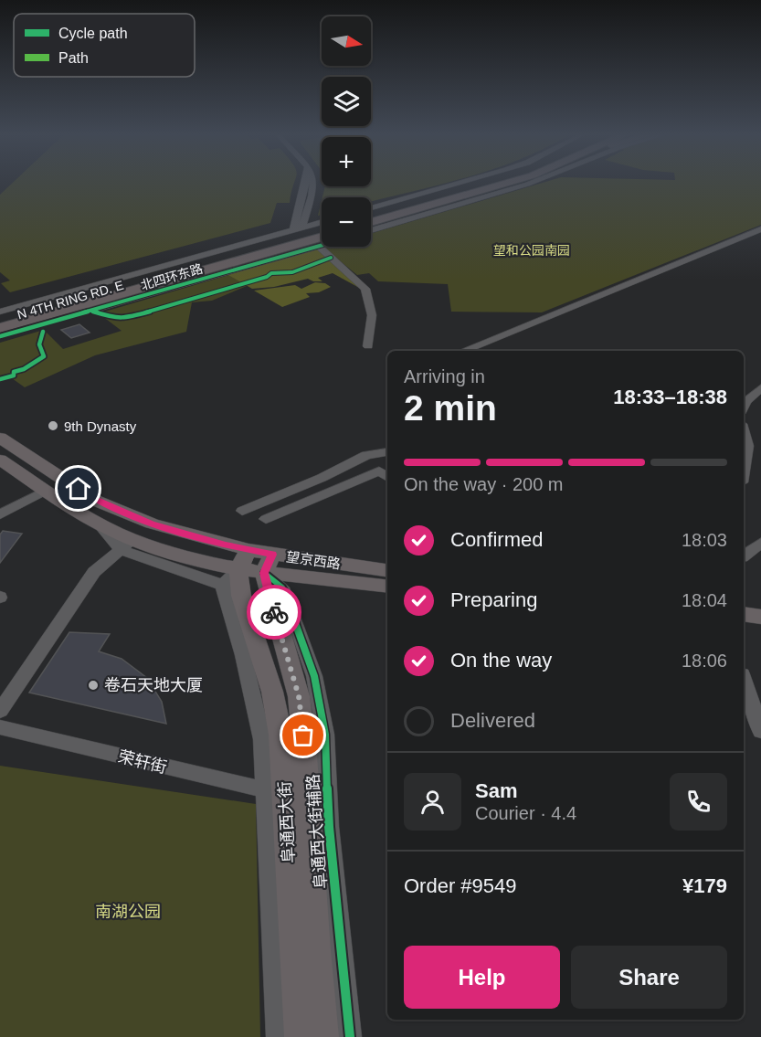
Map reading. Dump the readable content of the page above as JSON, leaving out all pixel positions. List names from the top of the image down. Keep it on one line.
{"streets":{"highway":["N 4TH RING RD. E"],"main road":["望京西路","阜通西大街"],"street":["北四环东路","荣轩街","阜通西大街辅路"]},"crossings":[["望京西路","阜通西大街"],["望京西路","阜通西大街辅路"],["荣轩街","阜通西大街"],["阜通西大街","阜通西大街辅路"]],"parks":["望和公园南园","南湖公园"],"places":["9th Dynasty","卷石天地大厦"],"legend":["Cycle path","Path"],"north":"right","page":{"map_buttons":["+","−"],"heading":["2 min","Arriving in","18:33–18:38"],"panel":["Sam","Courier · 4.4","Order #9549","¥179"],"bar":"On the way · 200 m","list":[["Confirmed","18:03"],["Preparing","18:04"],["On the way","18:06"],"Delivered"],"buttons":["Help","Share"]}}
